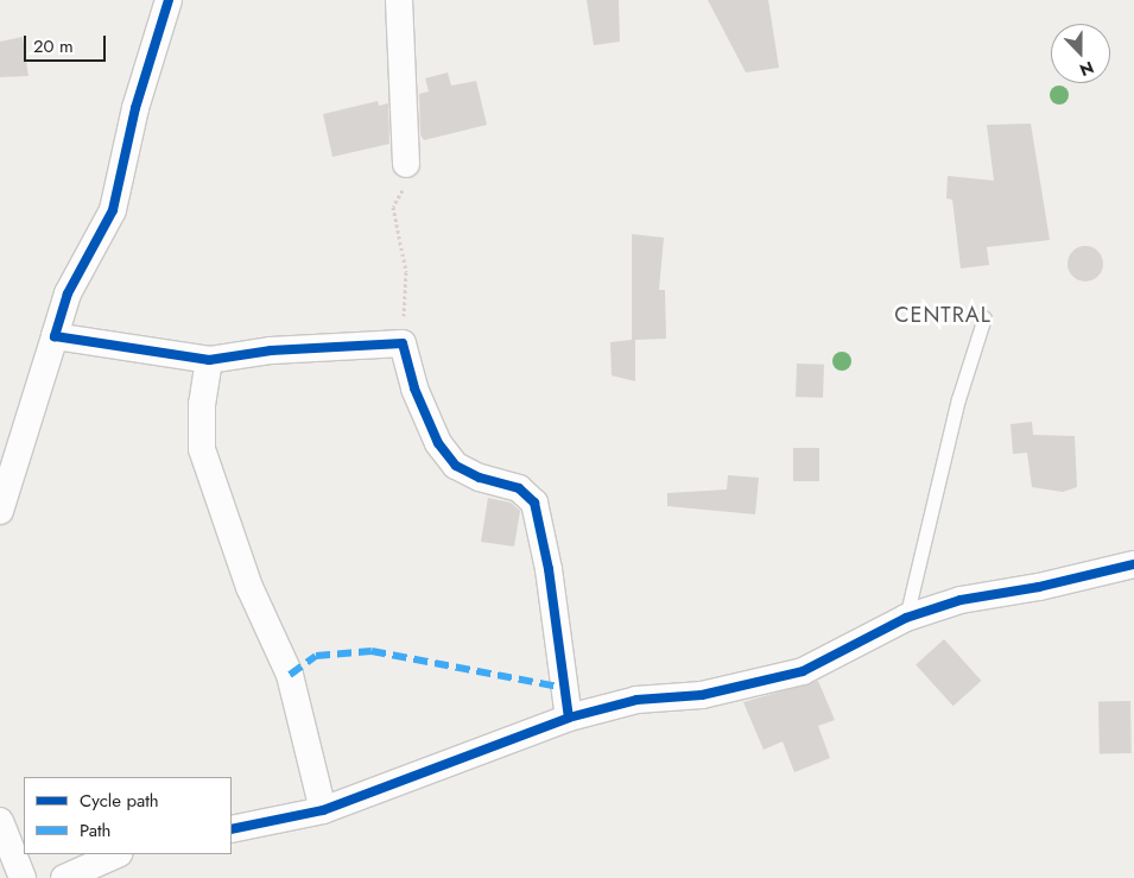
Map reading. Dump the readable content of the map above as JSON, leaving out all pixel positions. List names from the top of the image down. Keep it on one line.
{"districts":["CENTRAL"],"legend":["Cycle path","Path"],"scale_bar":"20 m","north":"bottom"}
